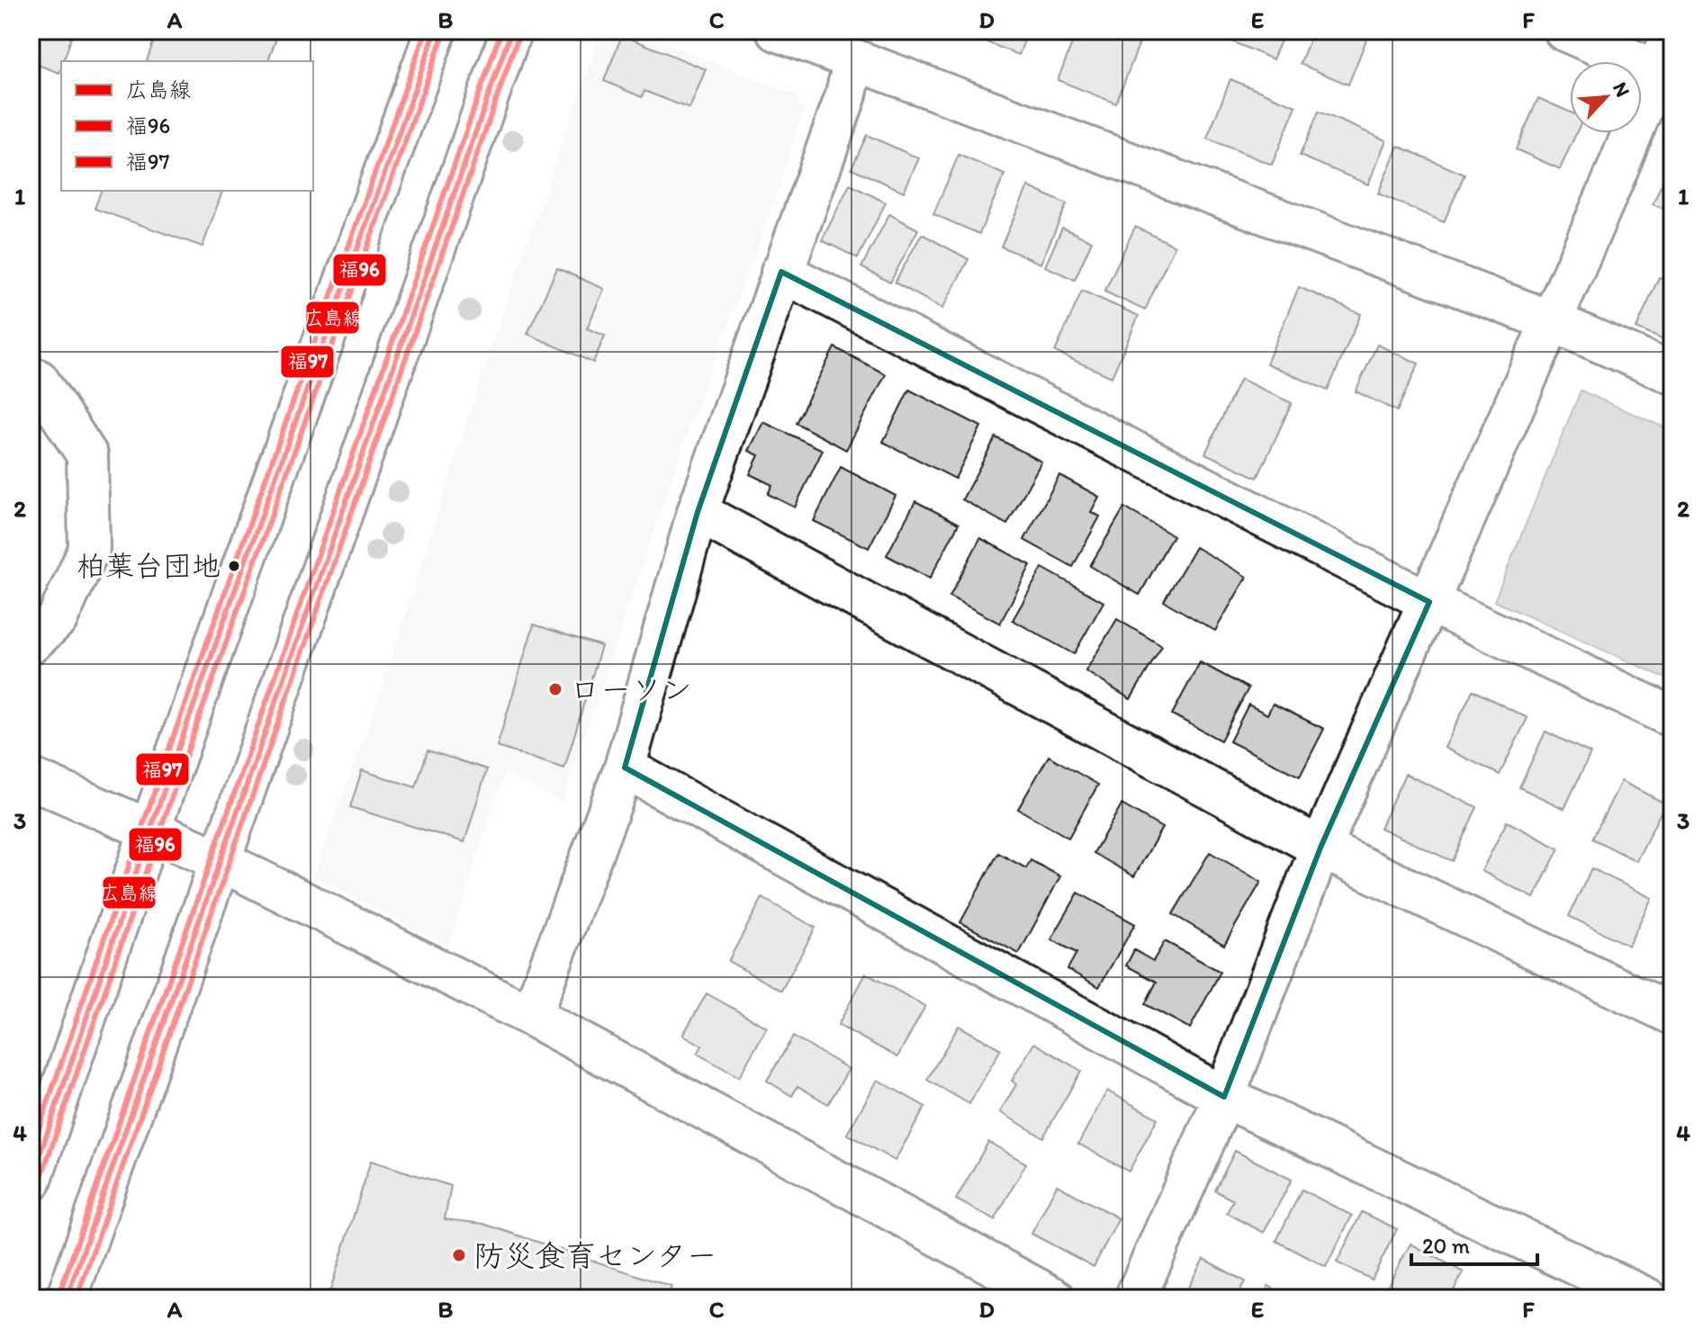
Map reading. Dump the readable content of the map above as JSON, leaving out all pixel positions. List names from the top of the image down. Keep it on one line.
{"places":["柏葉台団地","ローソン","防災食育センター"],"lines":["transit line 広島線","transit line 福97","transit line 福96"],"legend":["広島線","福96","福97"],"scale_bar":"20 m","north":"top right","grid":{"columns":["A","B","C","D","E","F"],"rows":["1","2","3","4"]}}
